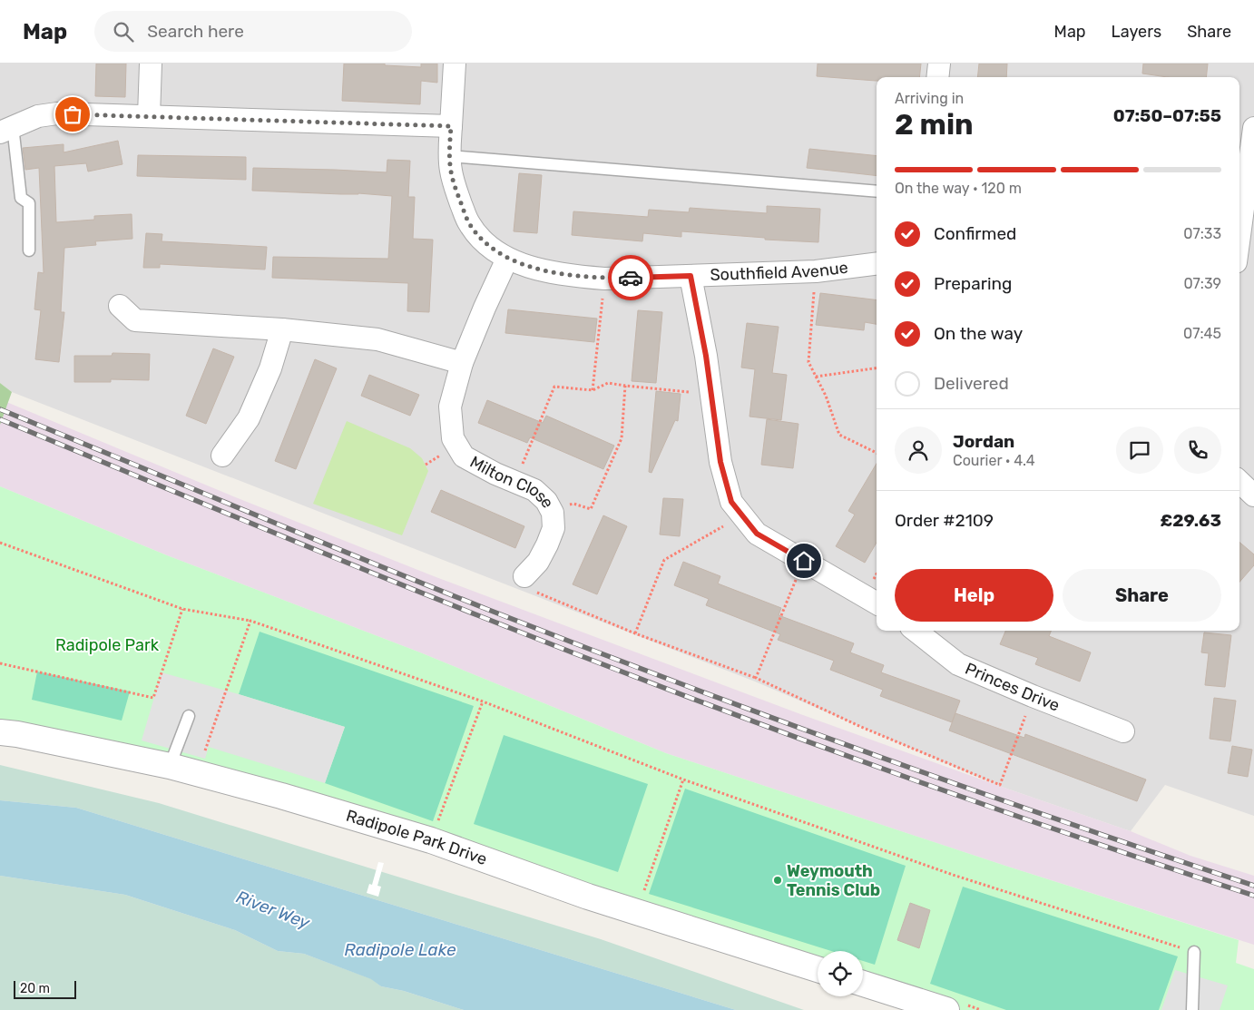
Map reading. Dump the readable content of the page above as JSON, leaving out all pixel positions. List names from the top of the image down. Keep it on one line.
{"streets":{"street":["Southfield Avenue","Milton Close","Princes Drive","Radipole Park Drive"]},"crossings":[["Southfield Avenue","Milton Close"]],"water":["River Wey","Radipole Lake"],"parks":["Radipole Park"],"places":["Weymouth Tennis Club"],"scale_bar":"20 m","page":{"header":"Map","search":"Search here","nav":["Map","Layers","Share"],"heading":["2 min","Arriving in","07:50–07:55"],"panel":["Jordan","Courier · 4.4","Order #2109","£29.63"],"bar":"On the way · 120 m","list":[["Confirmed","07:33"],["Preparing","07:39"],["On the way","07:45"],"Delivered"],"buttons":["Help","Share"],"scale":"20 m"}}
